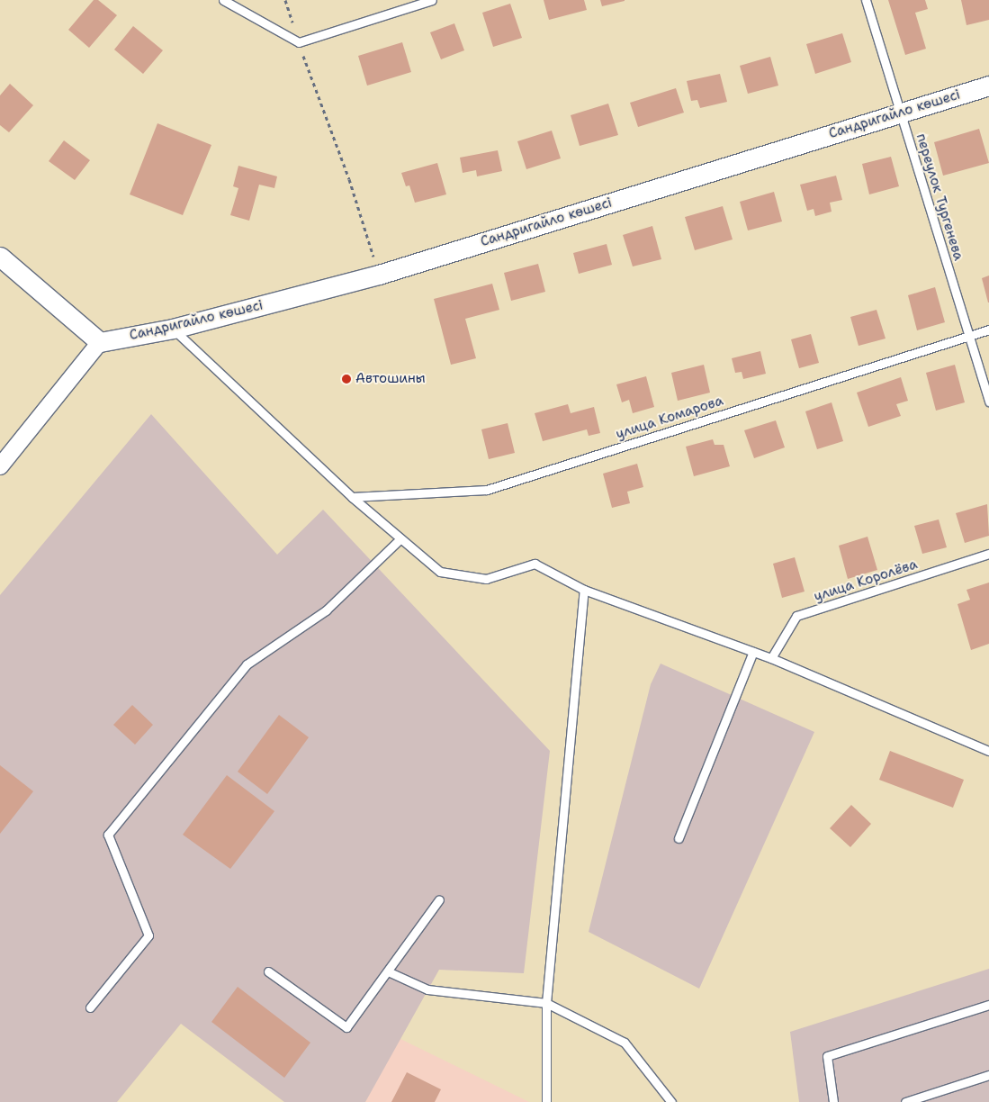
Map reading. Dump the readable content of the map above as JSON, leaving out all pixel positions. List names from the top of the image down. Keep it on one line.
{"streets":{"street":["Сандригайло көшесі"],"lane":["переулок Тургенева","улица Комарова","улица Королёва"]},"crossings":[["Сандригайло көшесі","переулок Тургенева"],["переулок Тургенева","улица Комарова"]],"places":["Автошины"]}
